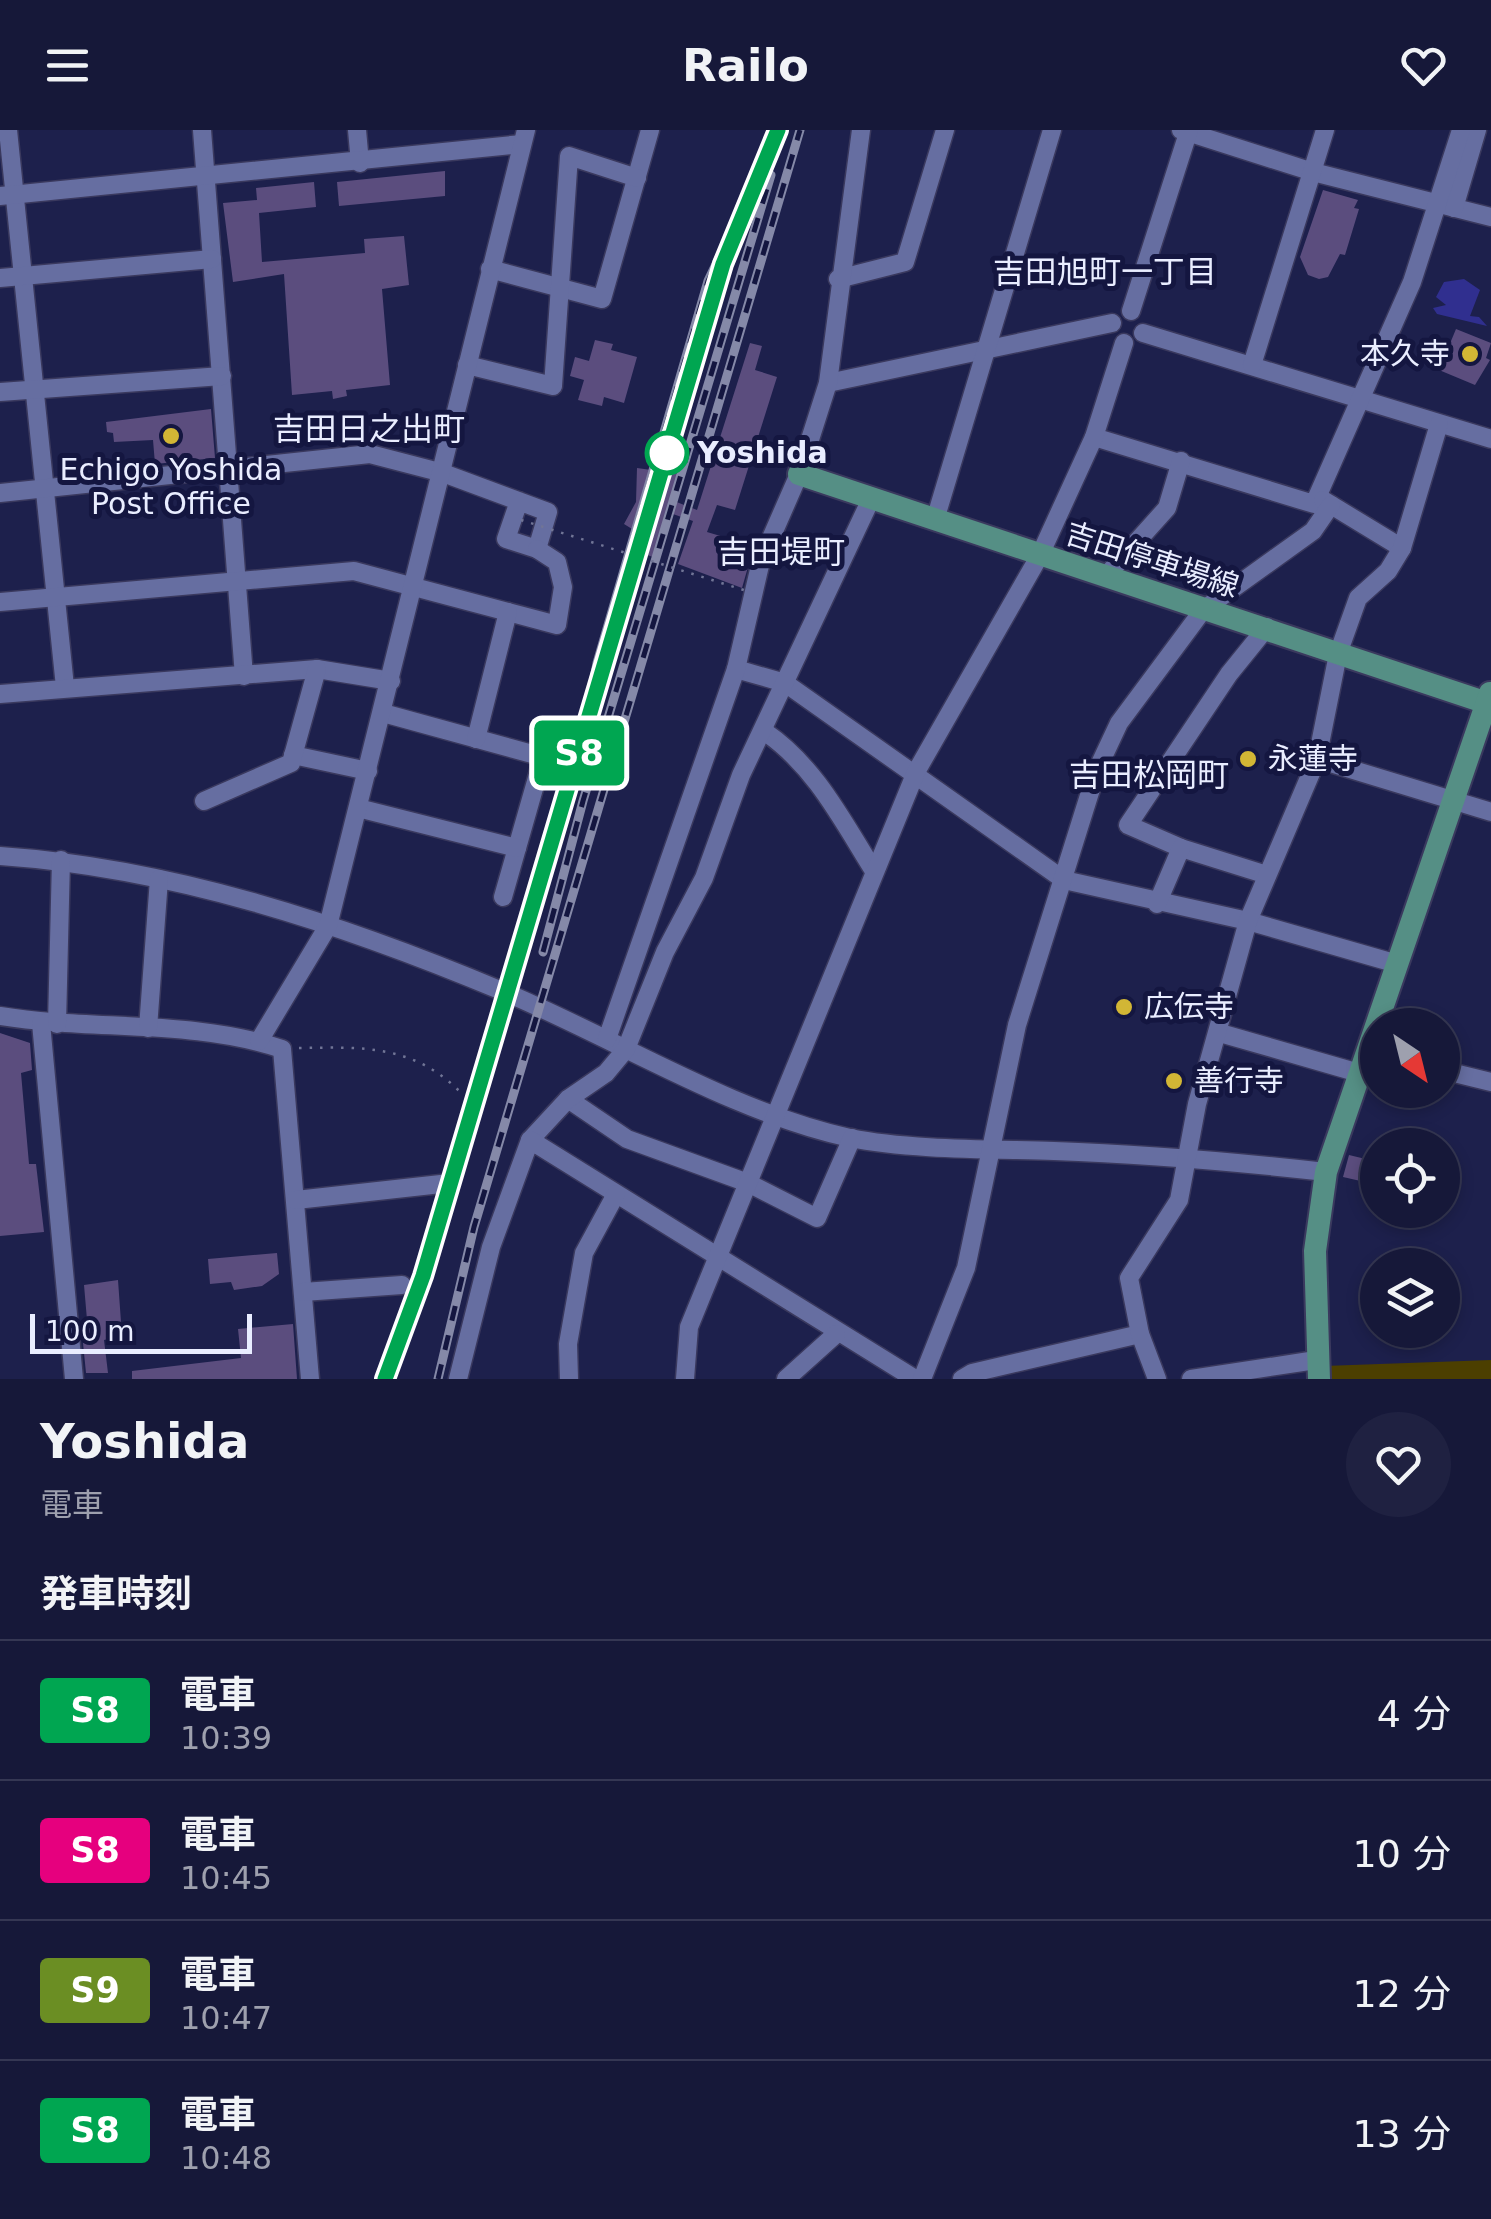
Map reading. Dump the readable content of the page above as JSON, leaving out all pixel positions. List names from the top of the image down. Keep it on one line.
{"streets":{"main road":["吉田停車場線"]},"districts":["吉田旭町一丁目","吉田日之出町","吉田堤町","吉田松岡町"],"places":["本久寺","Echigo Yoshida Post Office","Yoshida","永蓮寺","広伝寺","善行寺"],"scale_bar":"100 m","north":"bottom right","page":{"header":"Railo","on_map":"S8","scale":"100 m","heading":[["Yoshida","電車"],"発車時刻"],"list":[{"mark":"S8","name":"電車","note":"10:39","value":"4 分"},{"mark":"S8","name":"電車","note":"10:45","value":"10 分"},{"mark":"S9","name":"電車","note":"10:47","value":"12 分"},{"mark":"S8","name":"電車","note":"10:48","value":"13 分"}]}}
